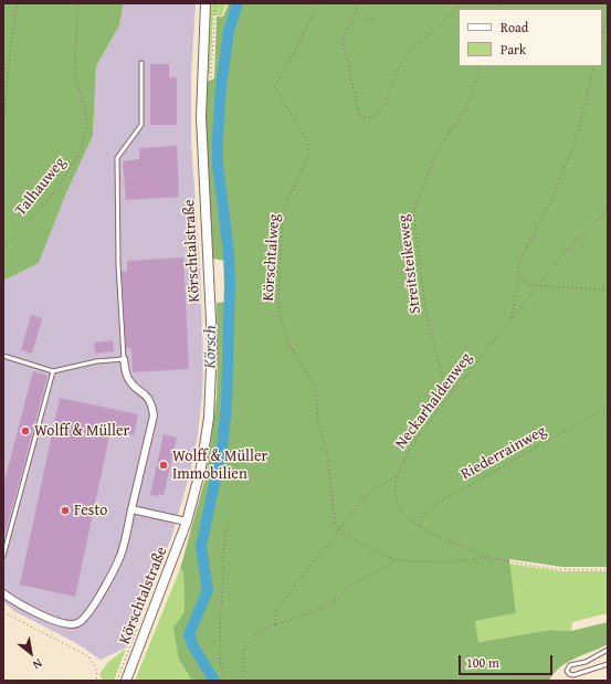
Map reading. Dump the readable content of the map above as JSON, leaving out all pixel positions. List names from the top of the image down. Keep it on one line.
{"streets":{"main road":["Körschtalstraße"],"path":["Talhauweg","Körschtalweg","Streitsteikeweg","Neckarhaldenweg","Riederrainweg"]},"crossings":[["Streitsteikeweg","Neckarhaldenweg"],["Neckarhaldenweg","Riederrainweg"]],"water":["Körsch"],"places":["Wolff & Müller","Wolff & Müller Immobilien","Festo"],"legend":["Road","Park"],"scale_bar":"100 m","north":"bottom right"}
